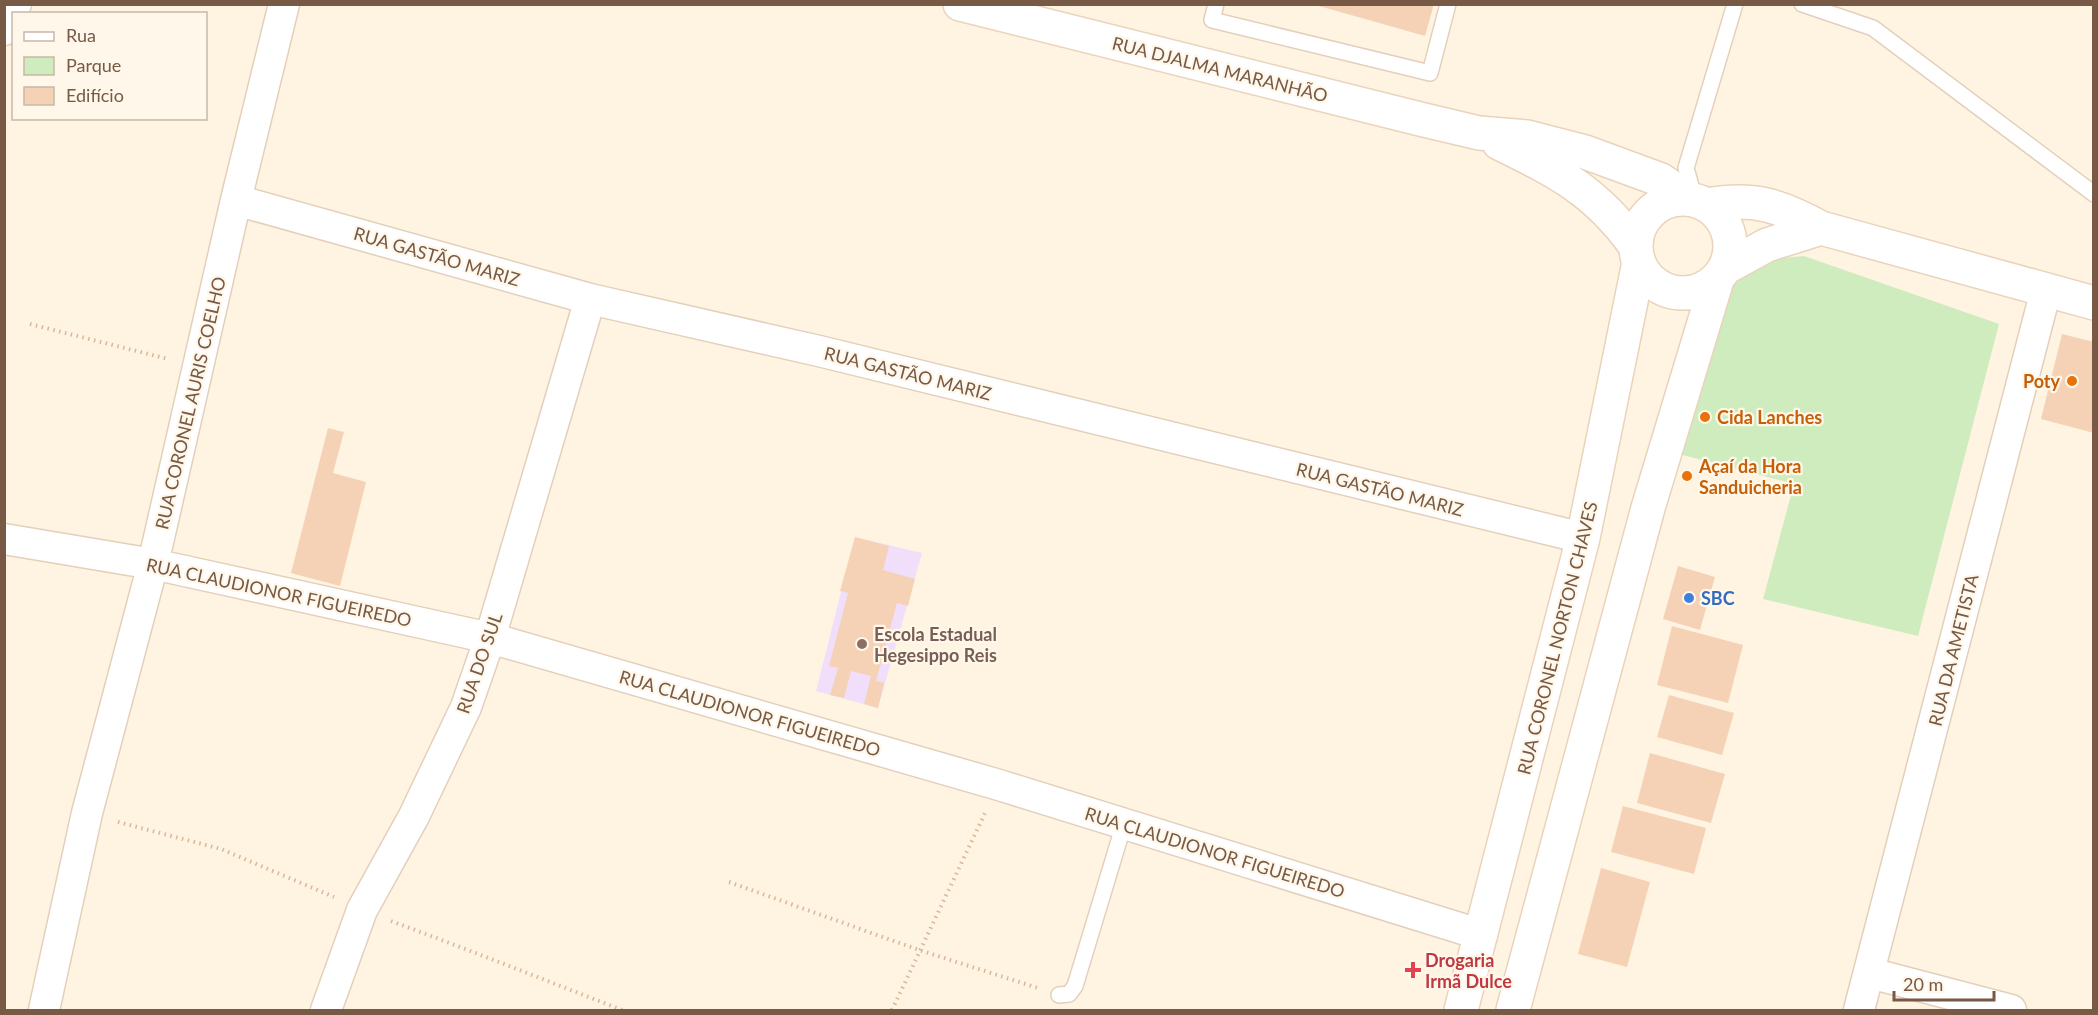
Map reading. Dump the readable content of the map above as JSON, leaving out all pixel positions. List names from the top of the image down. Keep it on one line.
{"streets":{"main road":["RUA DJALMA MARANHÃO","RUA CORONEL NORTON CHAVES"],"street":["RUA GASTÃO MARIZ","RUA CORONEL AURIS COELHO","RUA CLAUDIONOR FIGUEIREDO","RUA DA AMETISTA","RUA DO SUL"]},"crossings":[["RUA DJALMA MARANHÃO","RUA CORONEL NORTON CHAVES"],["RUA GASTÃO MARIZ","RUA CORONEL AURIS COELHO"],["RUA GASTÃO MARIZ","RUA CORONEL NORTON CHAVES"],["RUA GASTÃO MARIZ","RUA DO SUL"],["RUA CORONEL AURIS COELHO","RUA CLAUDIONOR FIGUEIREDO"],["RUA CLAUDIONOR FIGUEIREDO","RUA CORONEL NORTON CHAVES"],["RUA CLAUDIONOR FIGUEIREDO","RUA DO SUL"]],"places":{"other":["Poty","Cida Lanches","Açaí da Hora Sanduicheria","SBC","Escola Estadual Hegesippo Reis"],"health":["Drogaria Irmã Dulce"]},"legend":["Rua","Parque","Edifício"],"scale_bar":"20 m"}
